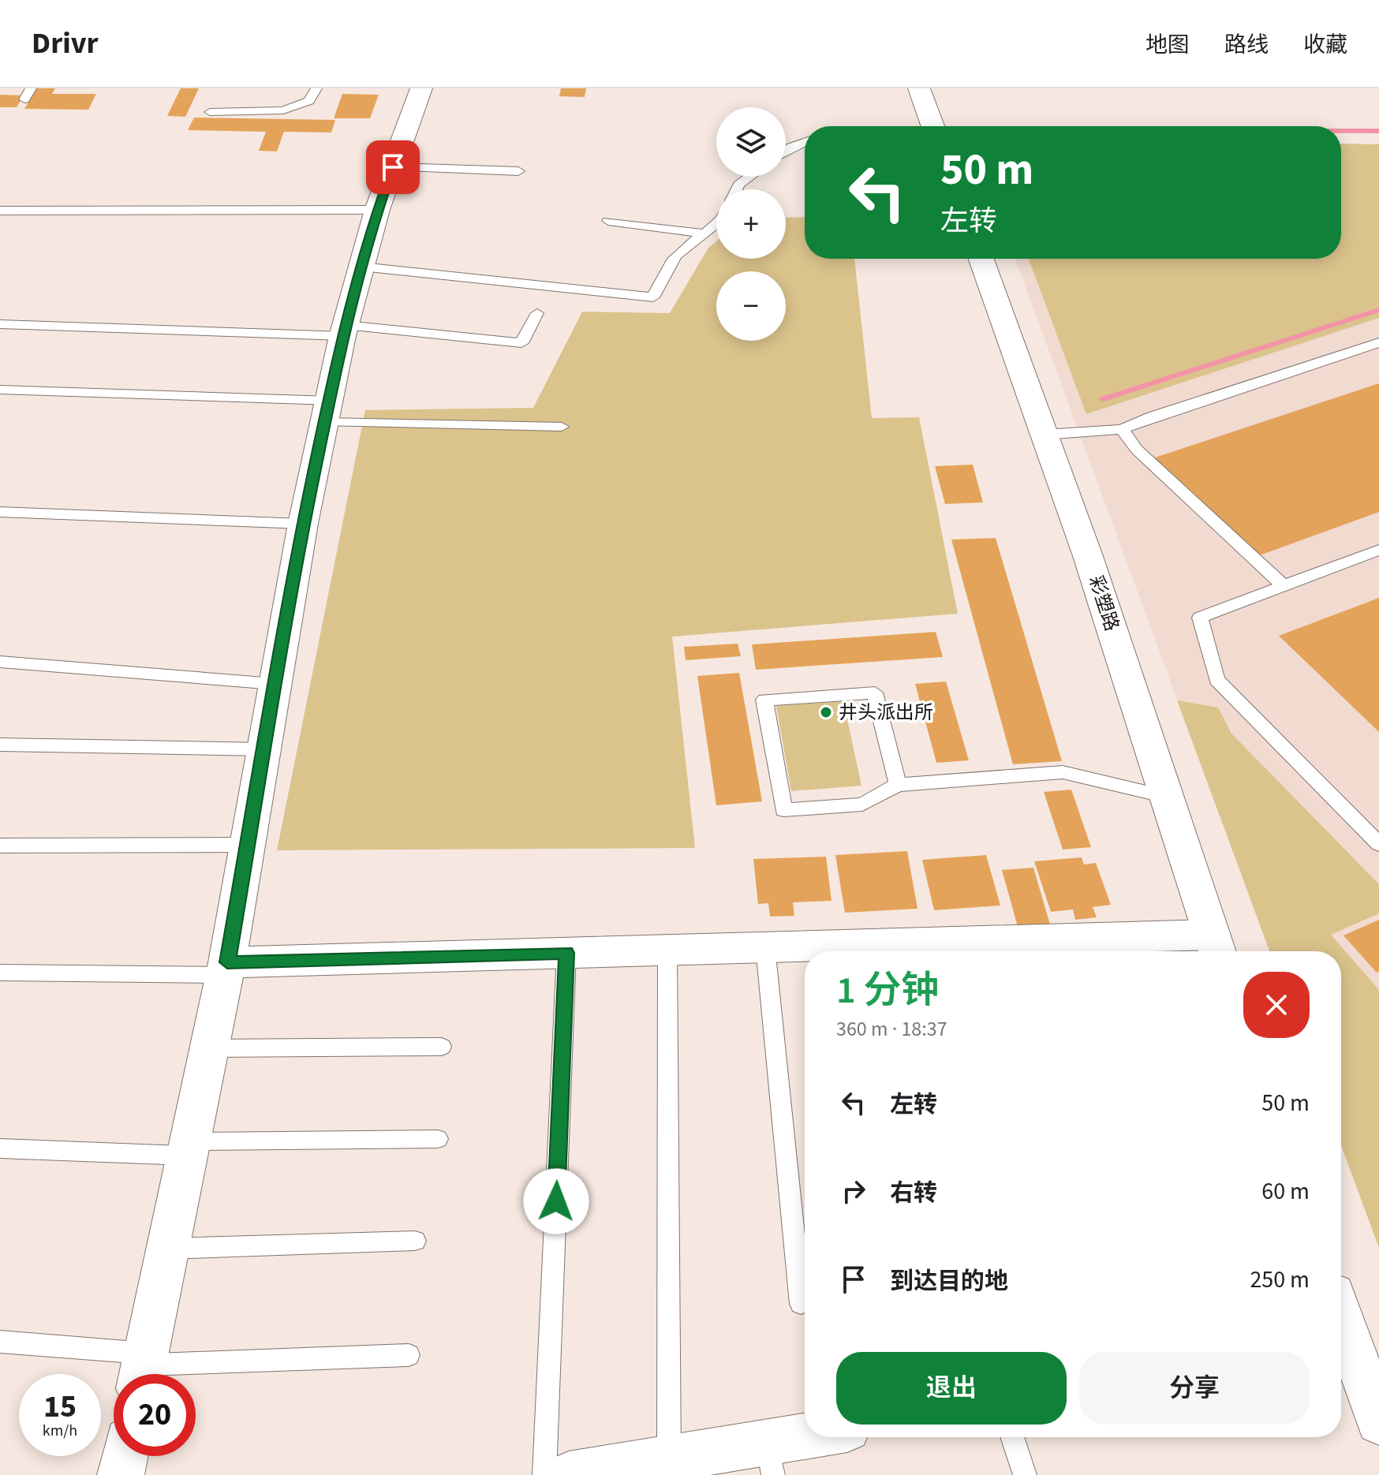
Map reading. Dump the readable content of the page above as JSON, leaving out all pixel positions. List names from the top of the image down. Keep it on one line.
{"streets":{"street":["彩塑路"]},"places":["井头派出所"],"page":{"header":"Drivr","nav":["地图","路线","收藏"],"map_buttons":["+","−"],"turn":["50 m","左转"],"heading":["1 分钟","360 m · 18:37"],"list":[{"name":"左转","value":"50 m"},{"name":"右转","value":"60 m"},{"name":"到达目的地","value":"250 m"}],"buttons":["退出","分享"],"speed":"15 km/h","limit":"20"}}
